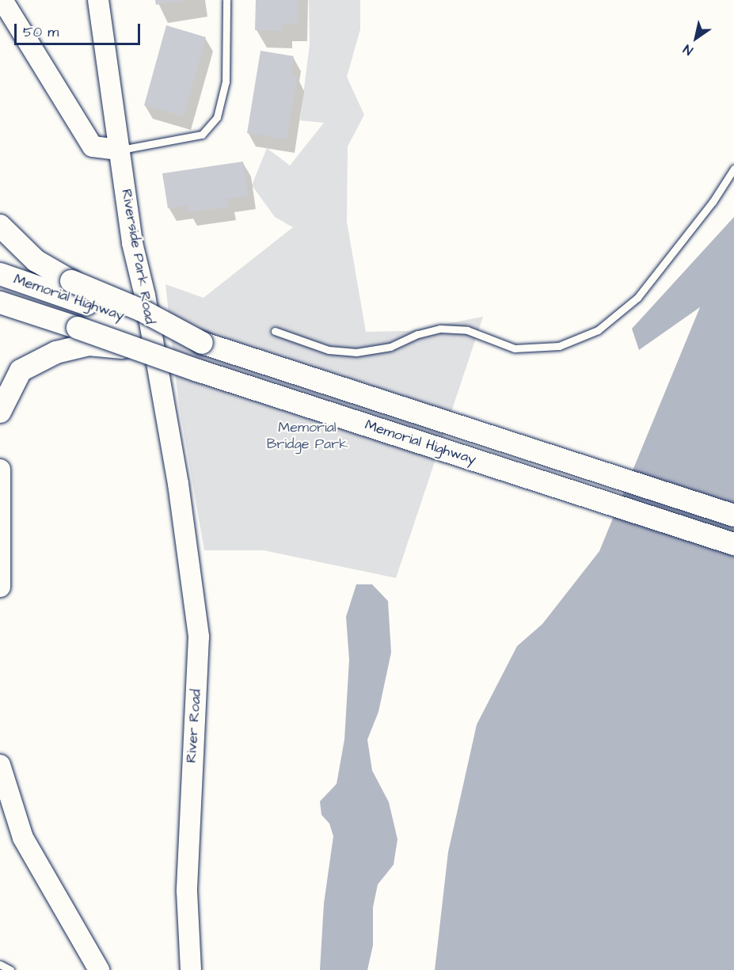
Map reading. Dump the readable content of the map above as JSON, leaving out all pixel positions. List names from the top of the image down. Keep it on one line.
{"streets":{"main road":["Riverside Park Road","Memorial Highway","River Road"]},"crossings":[["Riverside Park Road","River Road"]],"parks":["Memorial Bridge Park"],"scale_bar":"50 m","north":"bottom left"}
